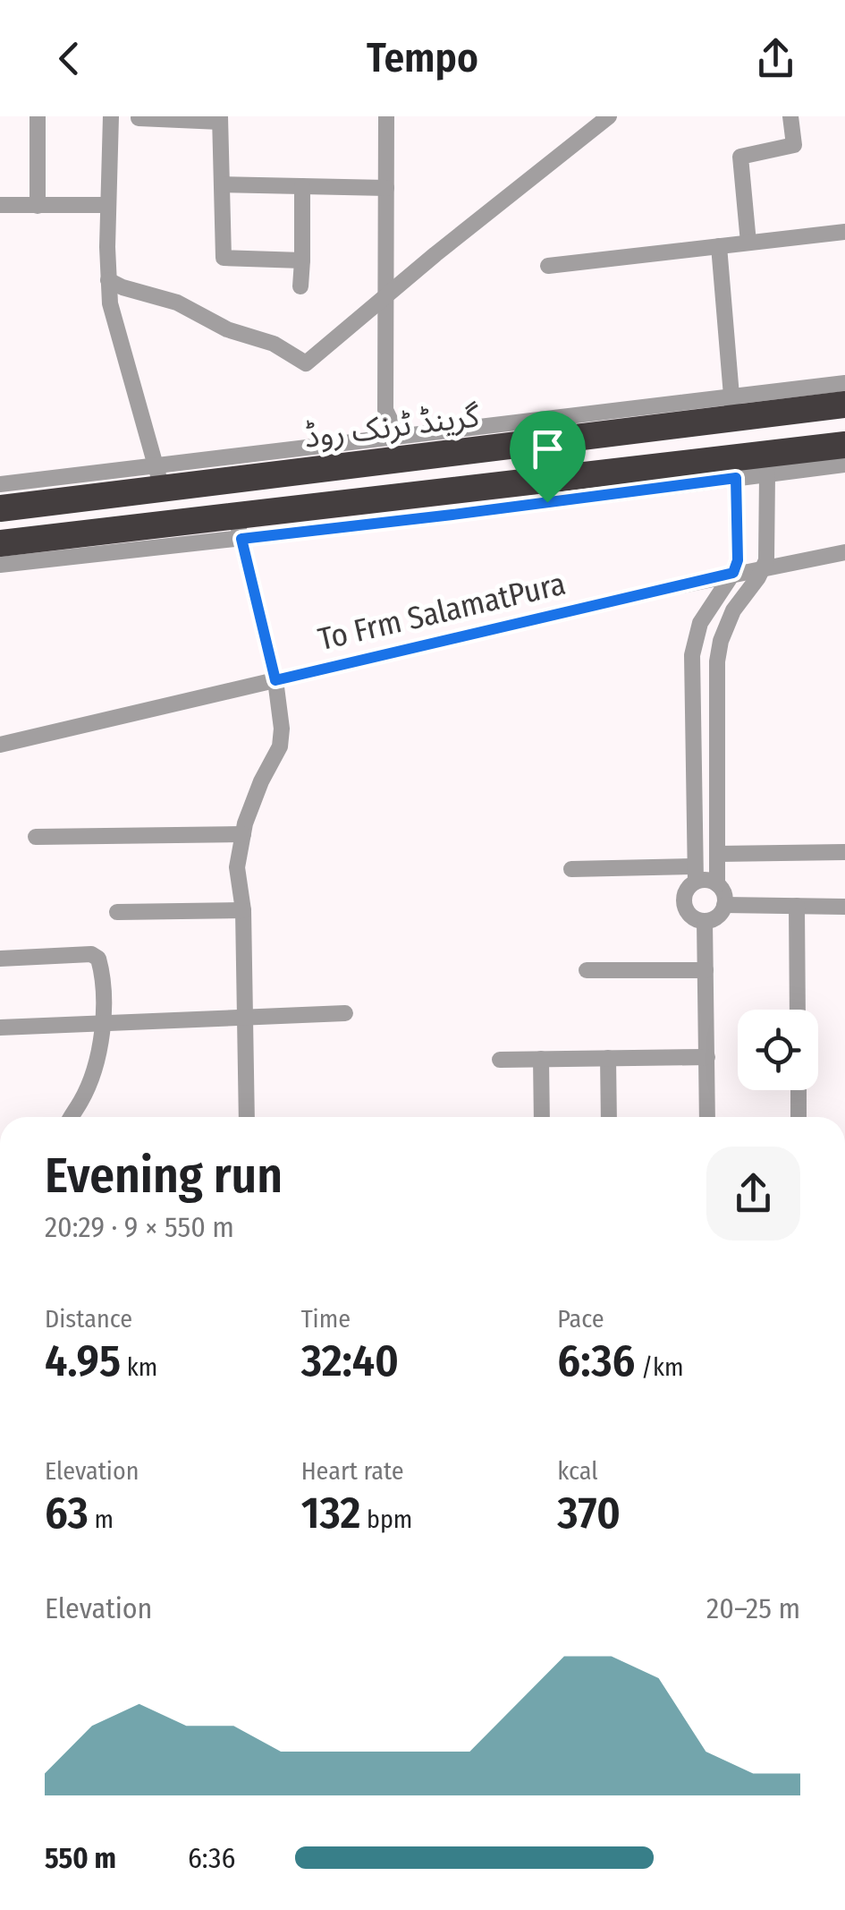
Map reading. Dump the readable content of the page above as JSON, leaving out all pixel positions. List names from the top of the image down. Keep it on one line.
{"streets":{"highway":["گرینڈ ٹرنک روڈ"],"street":["To Frm SalamatPura"]},"page":{"header":"Tempo","heading":["Evening run","20:29 · 9 × 550 m"],"stats":[["Distance","4.95 km"],["Time","32:40"],["Pace","6:36 /km"],["Elevation","63 m"],["Heart rate","132 bpm"],["kcal","370"]],"chart":["Elevation","20–25 m"],"list":[{"name":"550 m","note":"6:36"}]}}
